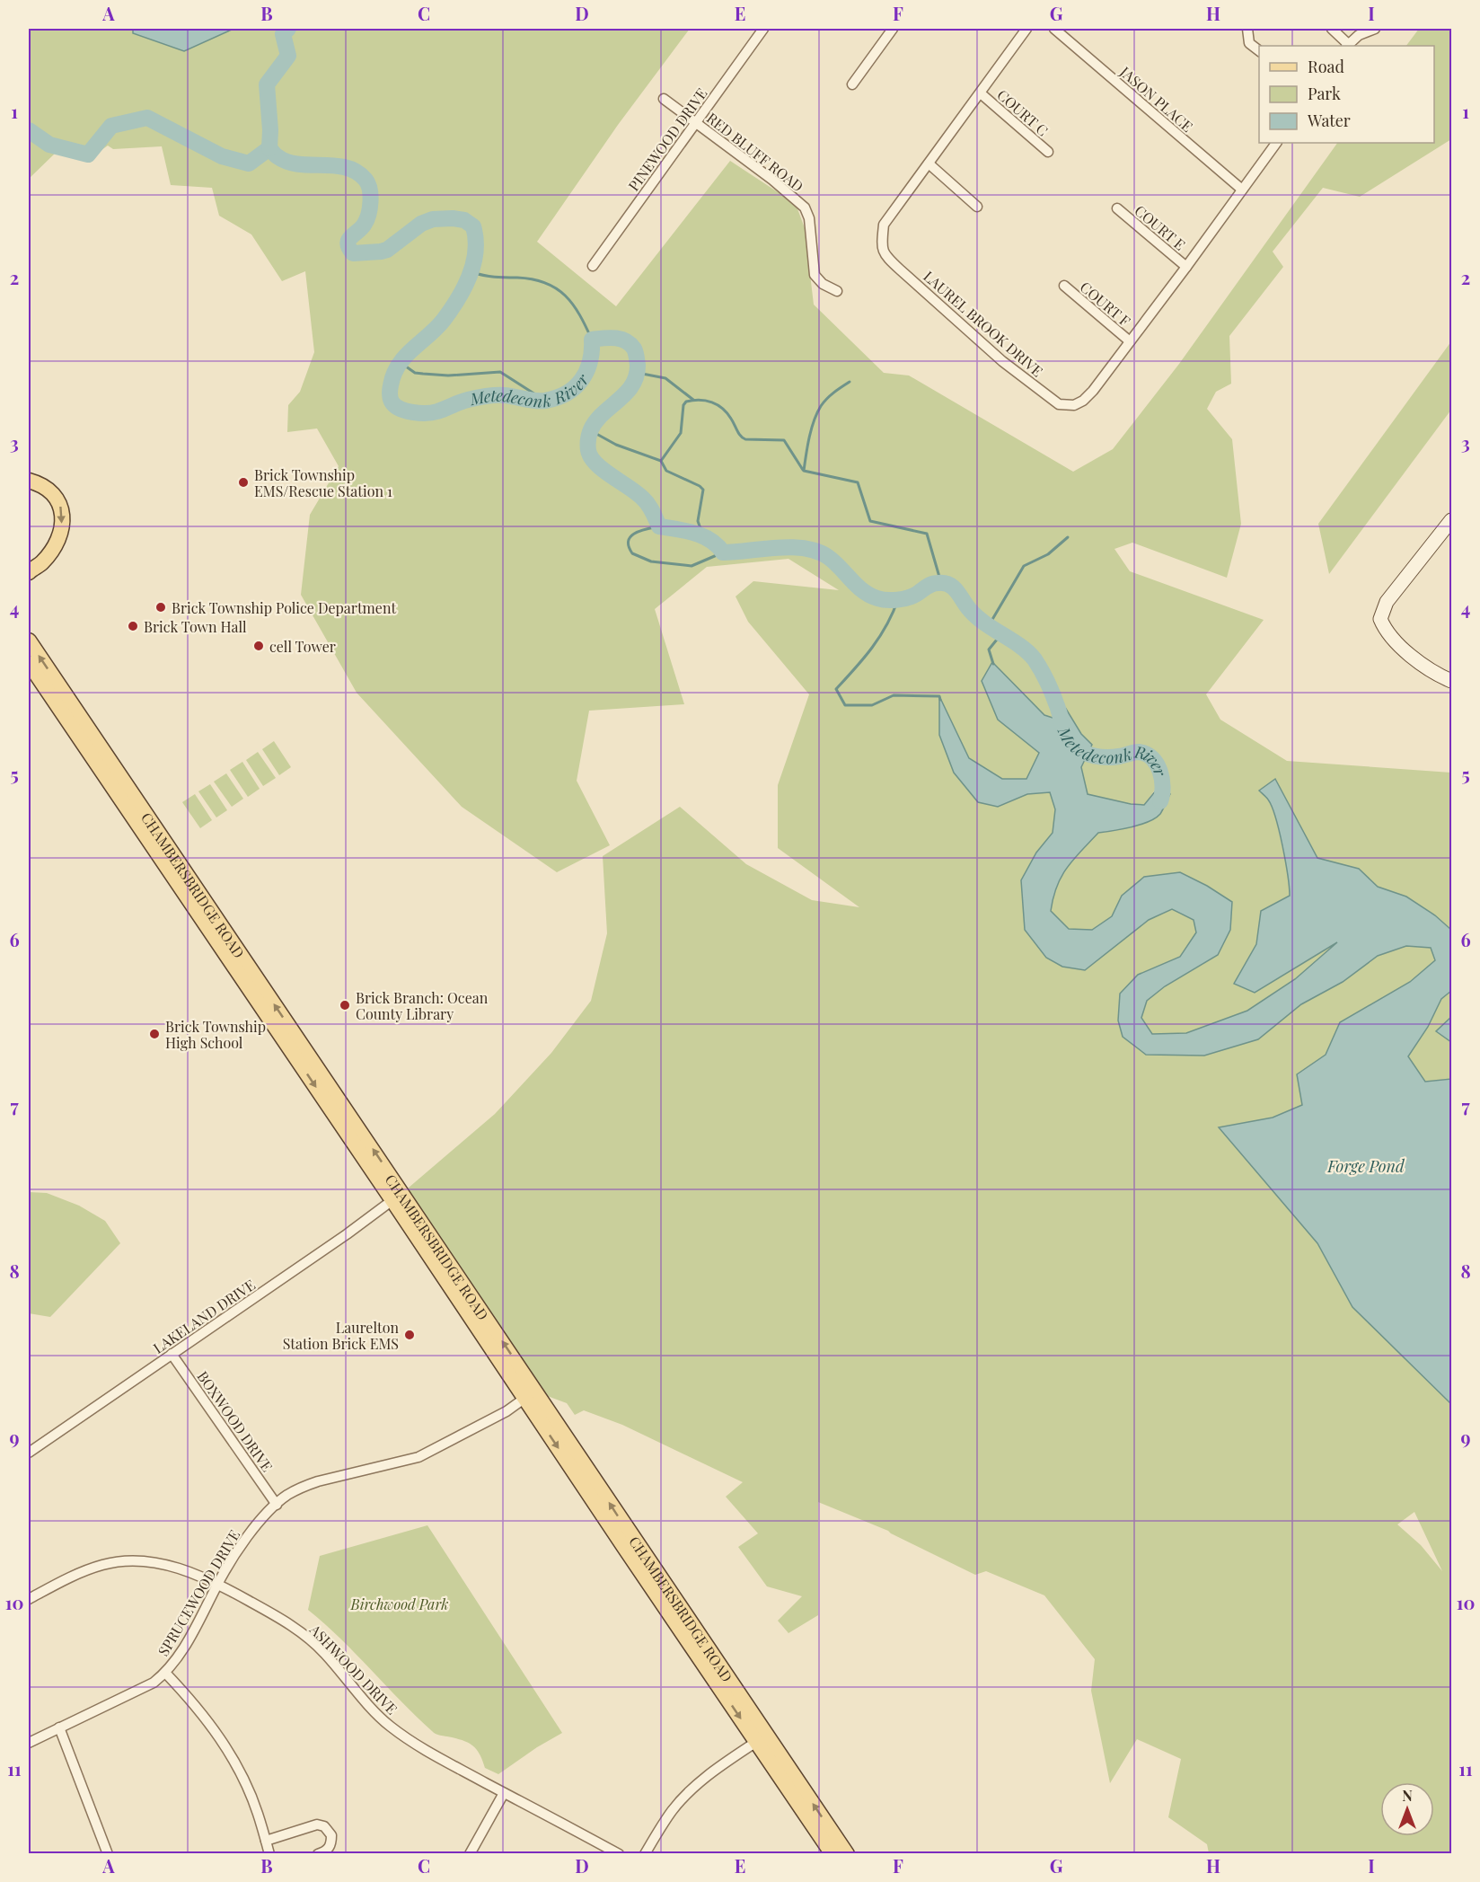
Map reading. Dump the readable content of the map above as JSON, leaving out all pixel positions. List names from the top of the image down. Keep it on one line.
{"streets":{"main road":["CHAMBERSBRIDGE ROAD"],"street":["JASON PLACE","COURT C","PINEWOOD DRIVE","RED BLUFF ROAD","COURT E","COURT F","LAUREL BROOK DRIVE","LAKELAND DRIVE","BOXWOOD DRIVE","SPRUCEWOOD DRIVE","ASHWOOD DRIVE"]},"crossings":[["JASON PLACE","LAUREL BROOK DRIVE"],["COURT C","LAUREL BROOK DRIVE"],["PINEWOOD DRIVE","RED BLUFF ROAD"],["COURT E","LAUREL BROOK DRIVE"],["COURT F","LAUREL BROOK DRIVE"],["CHAMBERSBRIDGE ROAD","LAKELAND DRIVE"],["CHAMBERSBRIDGE ROAD","SPRUCEWOOD DRIVE"],["LAKELAND DRIVE","BOXWOOD DRIVE"],["BOXWOOD DRIVE","SPRUCEWOOD DRIVE"],["SPRUCEWOOD DRIVE","ASHWOOD DRIVE"]],"water":["Metedeconk River","Forge Pond"],"parks":["Birchwood Park"],"places":["Brick Township EMS/Rescue Station 1","Brick Township Police Department","Brick Town Hall","cell Tower","Brick Branch: Ocean County Library","Brick Township High School","Laurelton Station Brick EMS"],"legend":["Road","Park","Water"],"north":"top","grid":{"columns":["A","B","C","D","E","F","G","H","I"],"rows":["1","2","3","4","5","6","7","8","9","10","11"]}}
